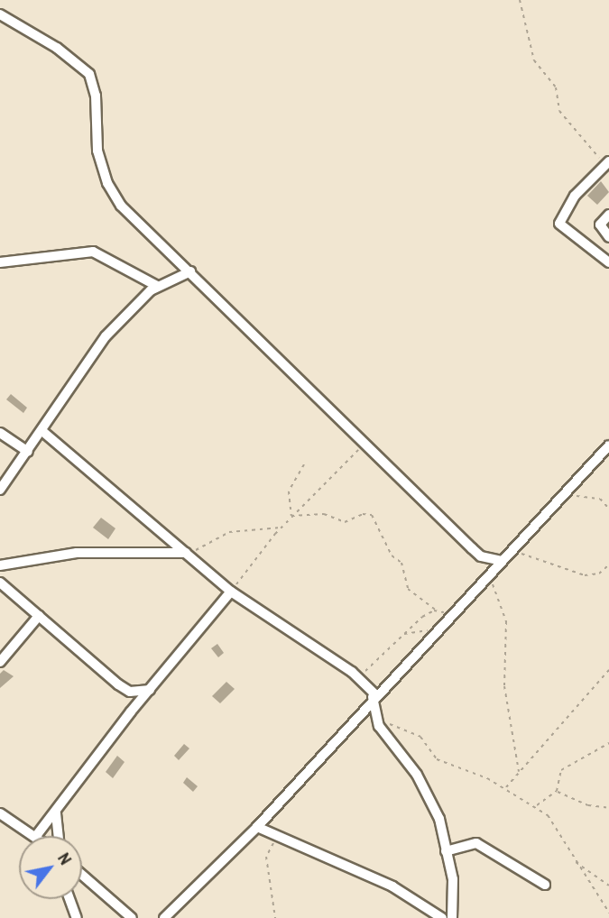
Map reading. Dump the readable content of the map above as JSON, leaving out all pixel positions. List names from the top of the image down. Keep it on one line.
{"north":"top right"}
